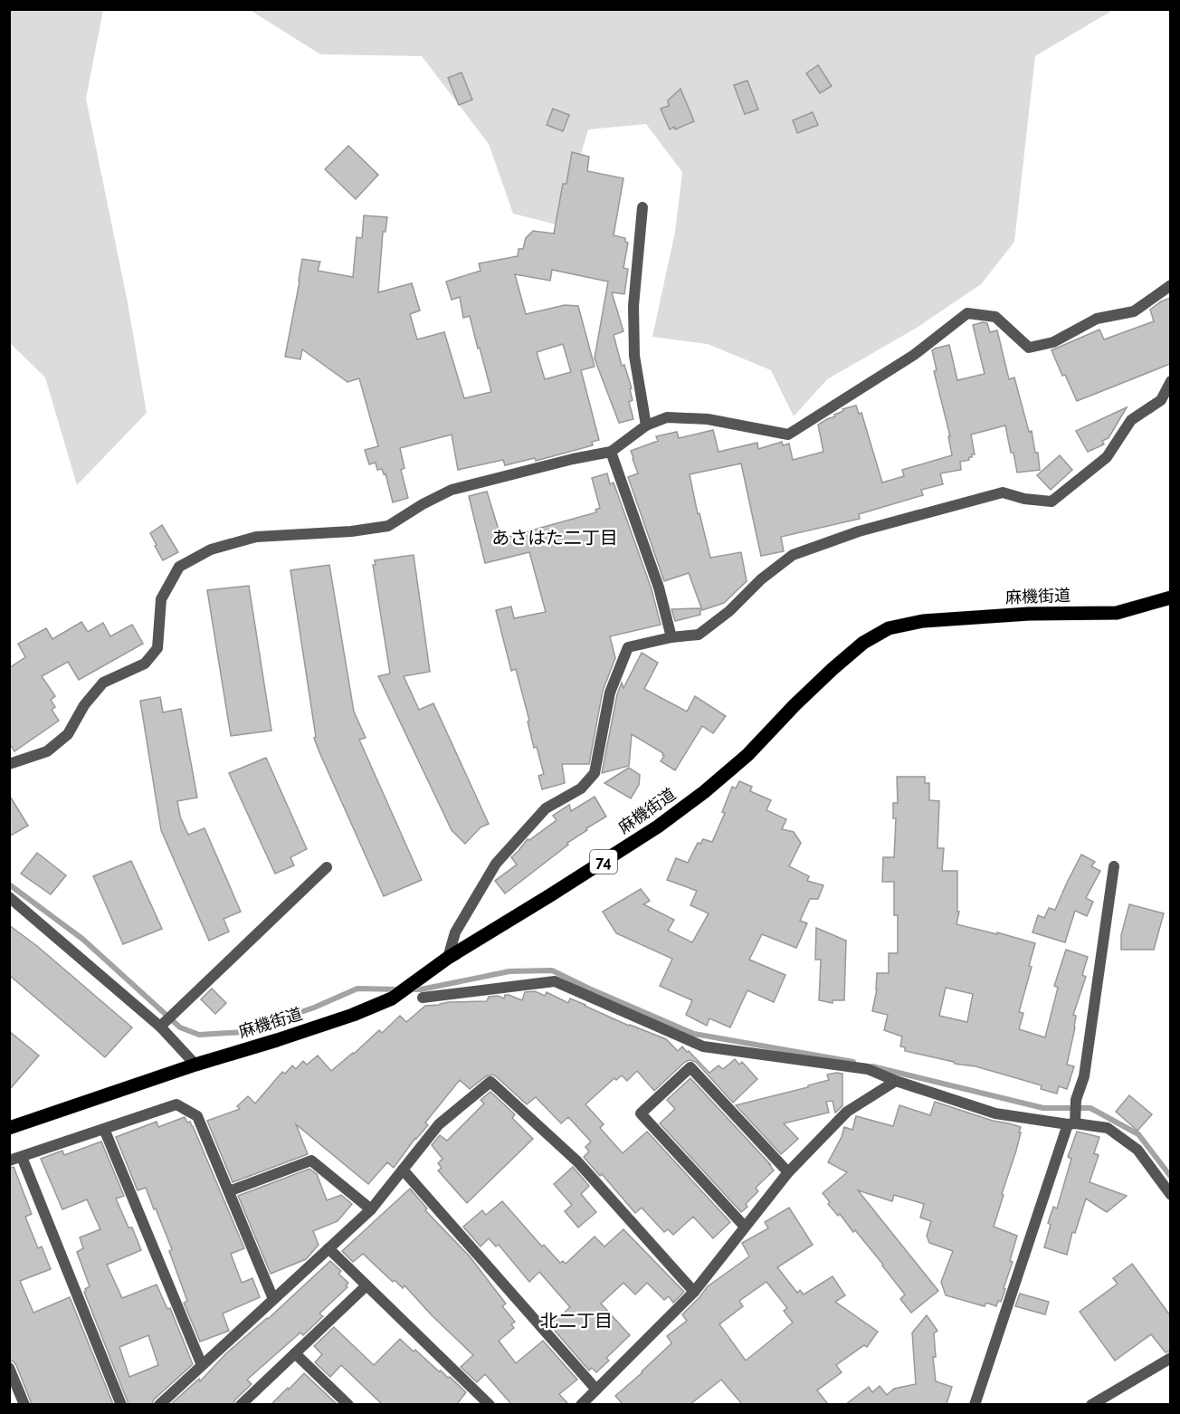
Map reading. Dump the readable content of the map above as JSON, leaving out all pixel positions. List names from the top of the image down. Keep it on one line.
{"streets":{"main road":["麻機街道","74"]},"districts":["あさはた二丁目","北二丁目"]}
